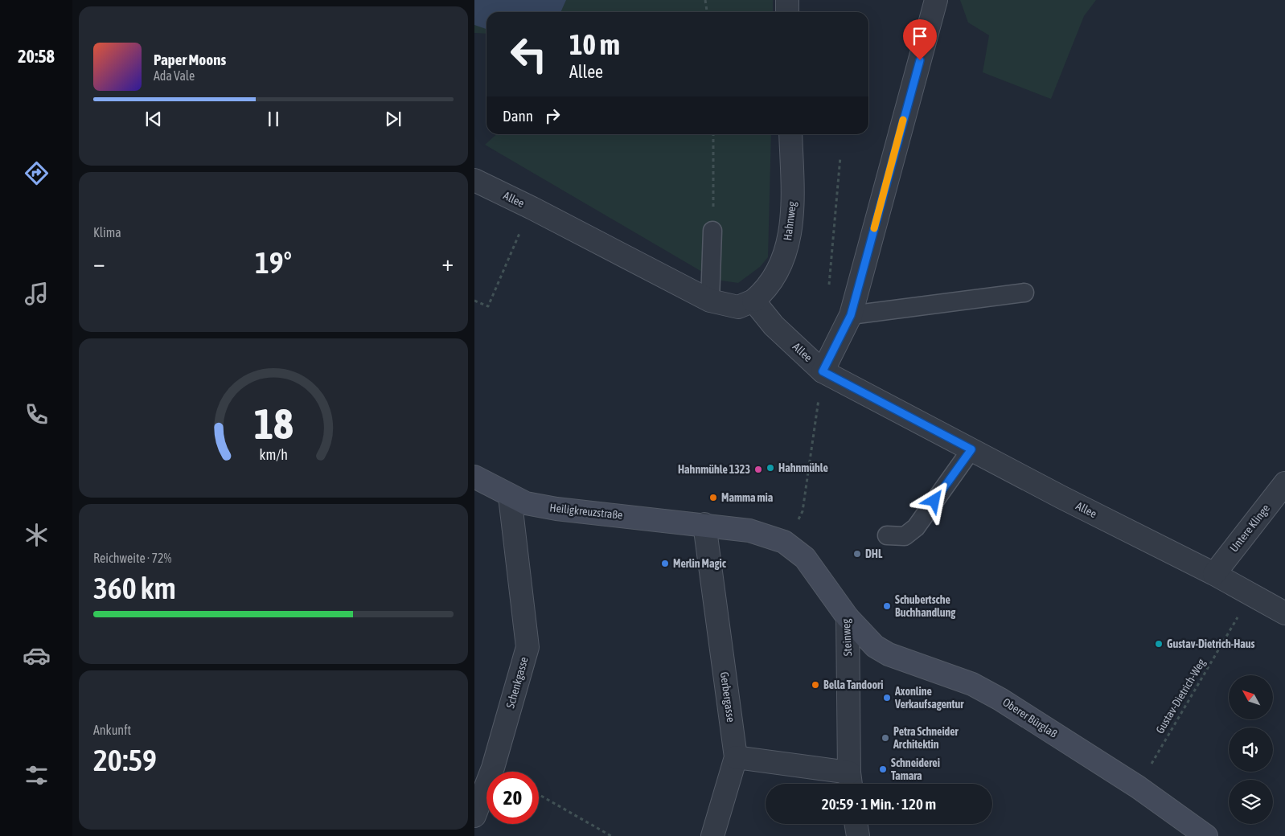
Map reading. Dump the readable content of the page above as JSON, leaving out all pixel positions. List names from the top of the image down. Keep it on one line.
{"streets":{"street":["Allee","Hahnweg","Heiligkreuzstraße","Untere Klinge","Steinweg","Schenkgasse","Gerbergasse","Oberer Bürglaß"],"path":["Gustav-Dietrich-Weg"]},"crossings":[["Allee","Hahnweg"],["Allee","Untere Klinge"],["Allee","Gustav-Dietrich-Weg"],["Heiligkreuzstraße","Steinweg"],["Heiligkreuzstraße","Schenkgasse"],["Heiligkreuzstraße","Gerbergasse"],["Steinweg","Gerbergasse"],["Steinweg","Oberer Bürglaß"],["Gustav-Dietrich-Weg","Oberer Bürglaß"]],"places":["Hahnmühle","Hahnmühle 1323","Mamma mia","DHL","Merlin Magic","Schubertsche Buchhandlung","Gustav-Dietrich-Haus","Bella Tandoori","Axonline Verkaufsagentur","Petra Schneider Architektin","Schneiderei Tamara"],"north":"top left","page":{"tabs":"20:58","turn":["10 m","Allee"],"song":["Paper Moons","Ada Vale"],"then":"Dann","tile":["Klima",["Reichweite · 72%","360 km"],["Ankunft","20:59"]],"heat":["−","19°","+"],"limit":"20","trip":"20:59 · 1 Min. · 120 m","gauge":["18","km/h"]}}
